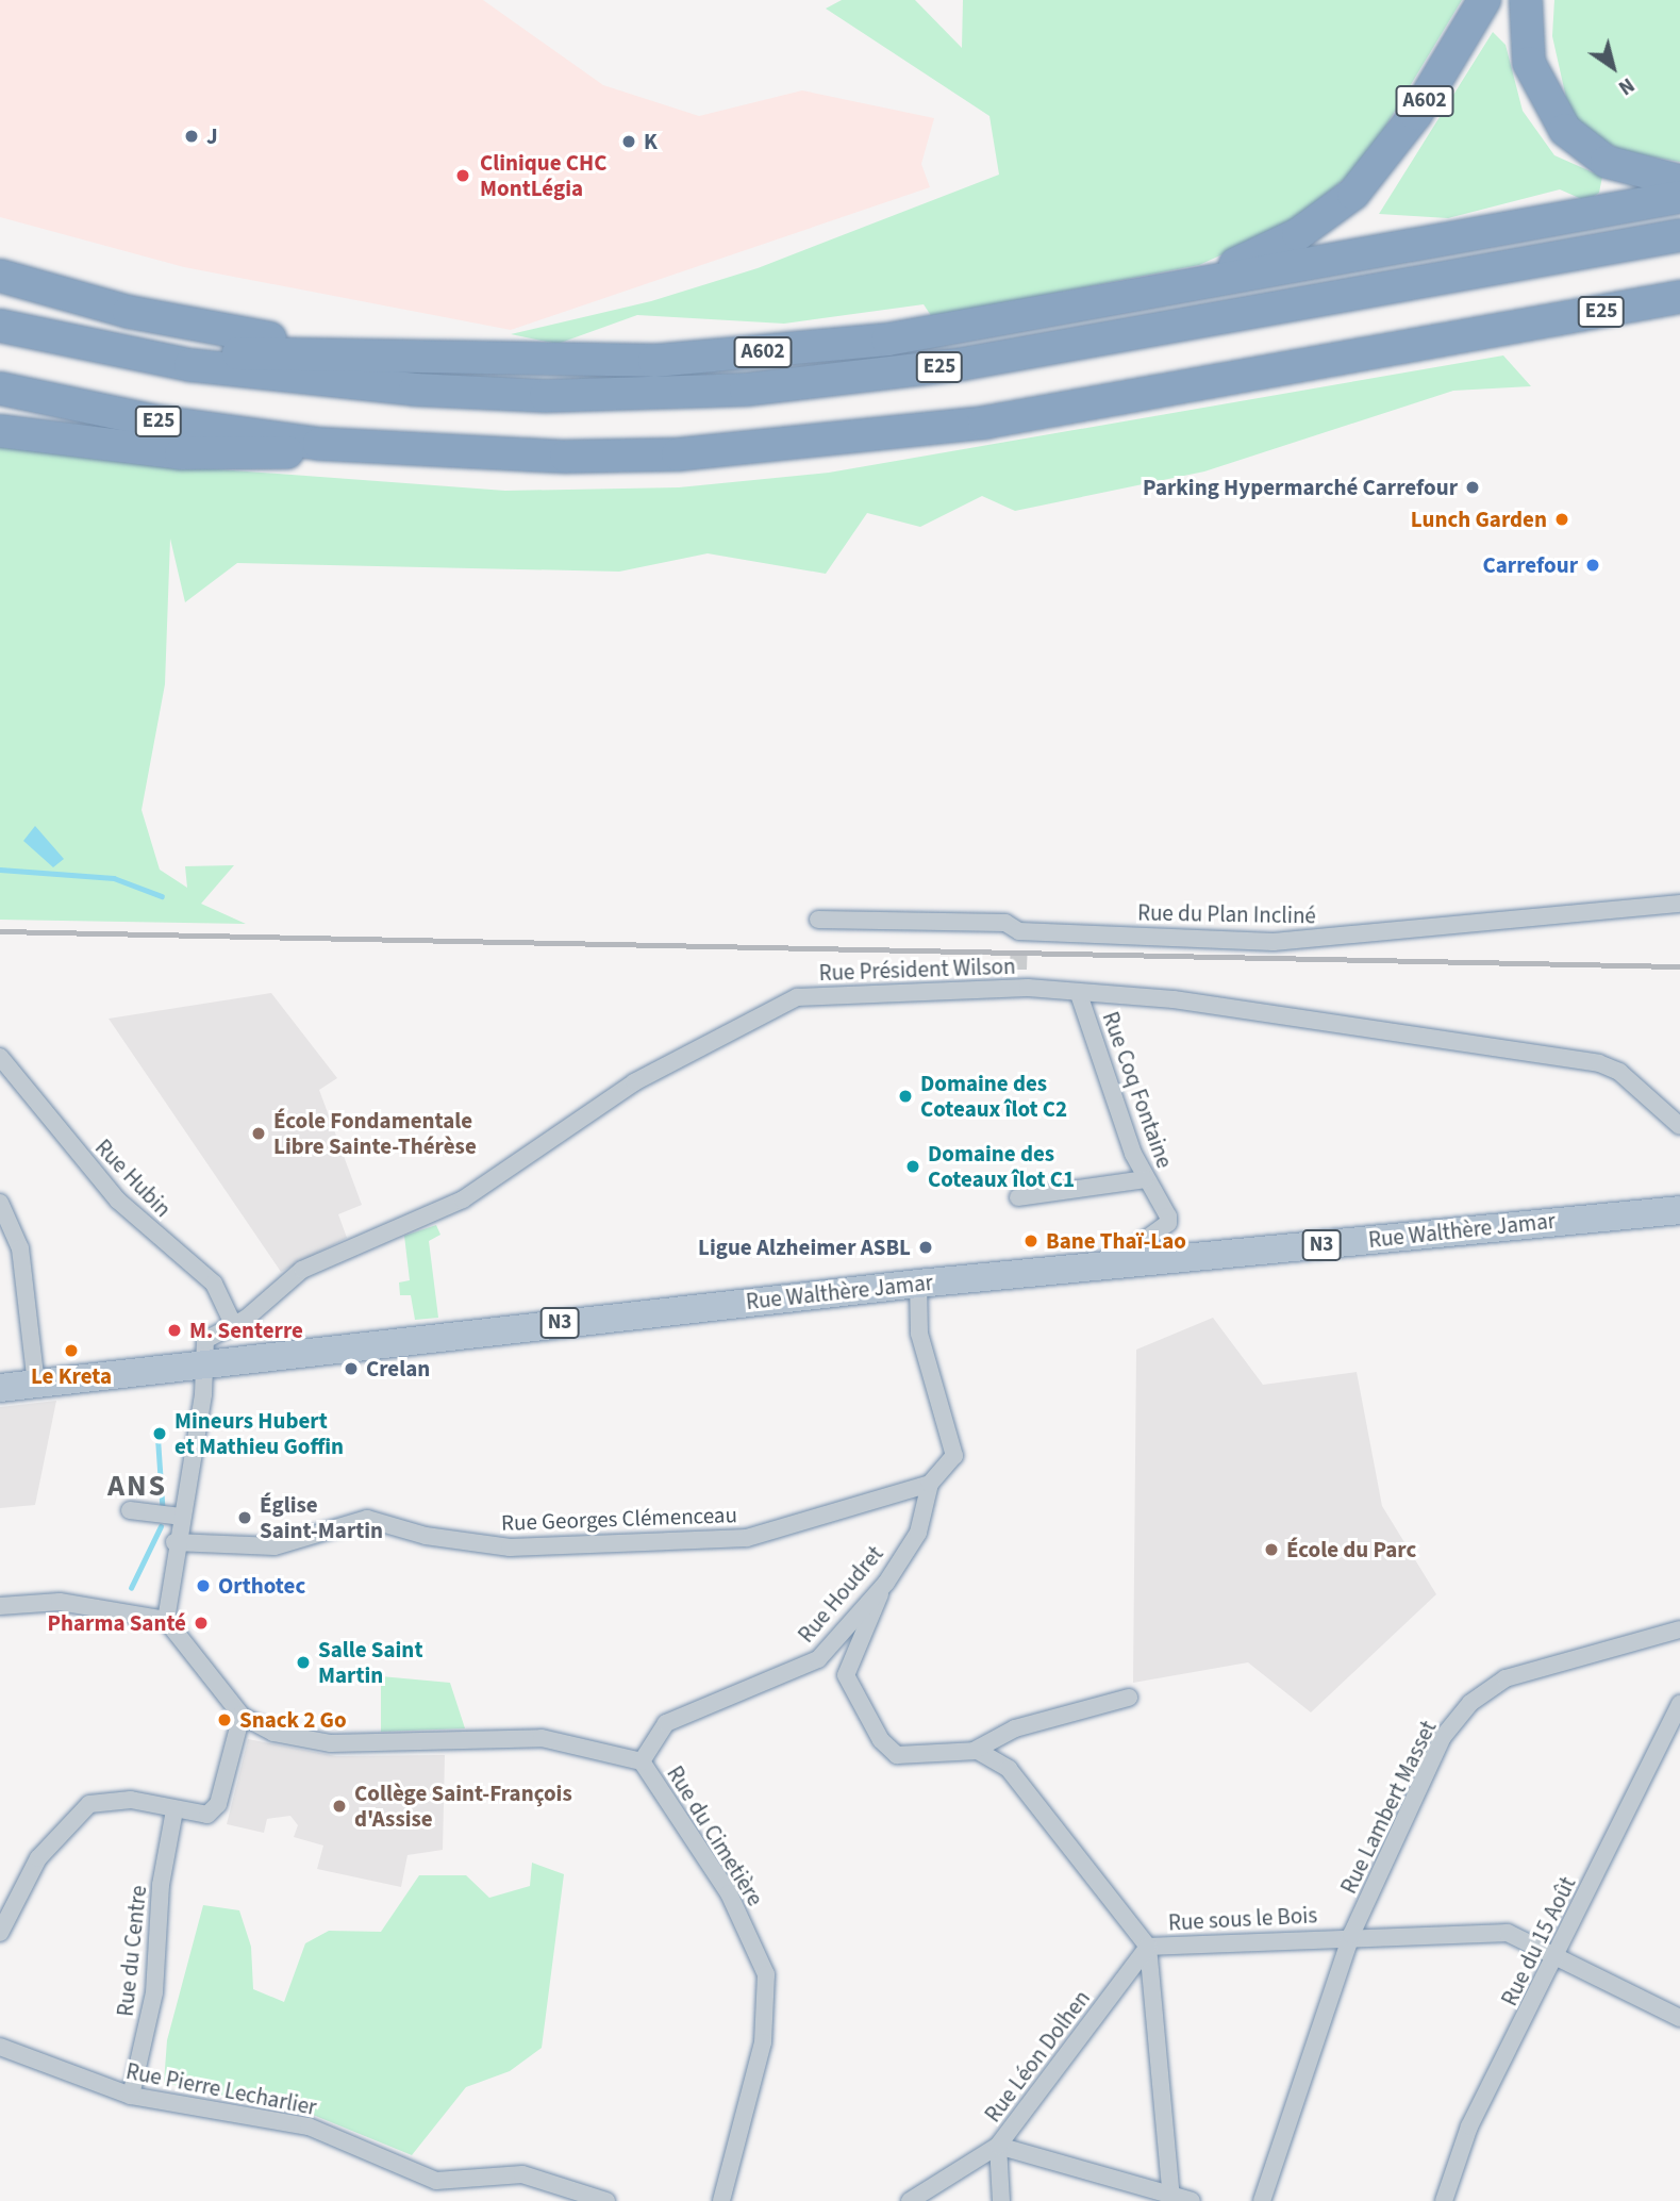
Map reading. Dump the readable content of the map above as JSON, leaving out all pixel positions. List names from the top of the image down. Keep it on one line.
{"streets":{"highway":["A602","E25"],"main road":["Rue Walthère Jamar","N3"],"street":["Rue du Plan Incliné","Rue Président Wilson","Rue Coq Fontaine","Rue Hubin","Rue Georges Clémenceau","Rue Houdret","Rue Lambert Masset","Rue du Cimetière","Rue sous le Bois","Rue du 15 Août","Rue du Centre","Rue Léon Dolhen","Rue Pierre Lecharlier"]},"crossings":[["Rue Président Wilson","Rue Coq Fontaine"],["Rue Président Wilson","Rue Hubin"],["Rue Président Wilson","Rue Walthère Jamar"],["Rue Coq Fontaine","Rue Walthère Jamar"],["Rue Walthère Jamar","Rue Houdret"],["Rue Georges Clémenceau","Rue Houdret"],["Rue Houdret","Rue du Cimetière"],["Rue Lambert Masset","Rue sous le Bois"],["Rue sous le Bois","Rue du 15 Août"],["Rue sous le Bois","Rue Léon Dolhen"],["Rue du Centre","Rue Pierre Lecharlier"]],"districts":["ANS"],"places":["J","K","Clinique CHC MontLégia","Parking Hypermarché Carrefour","Lunch Garden","Carrefour","Domaine des Coteaux îlot C2","École Fondamentale Libre Sainte-Thérèse","Domaine des Coteaux îlot C1","Bane Thaï-Lao","Ligue Alzheimer ASBL","M. Senterre","Le Kreta","Crelan","Mineurs Hubert et Mathieu Goffin","Église Saint-Martin","École du Parc","Orthotec","Pharma Santé","Salle Saint Martin","Snack 2 Go","Collège Saint-François d'Assise"],"north":"bottom right"}
